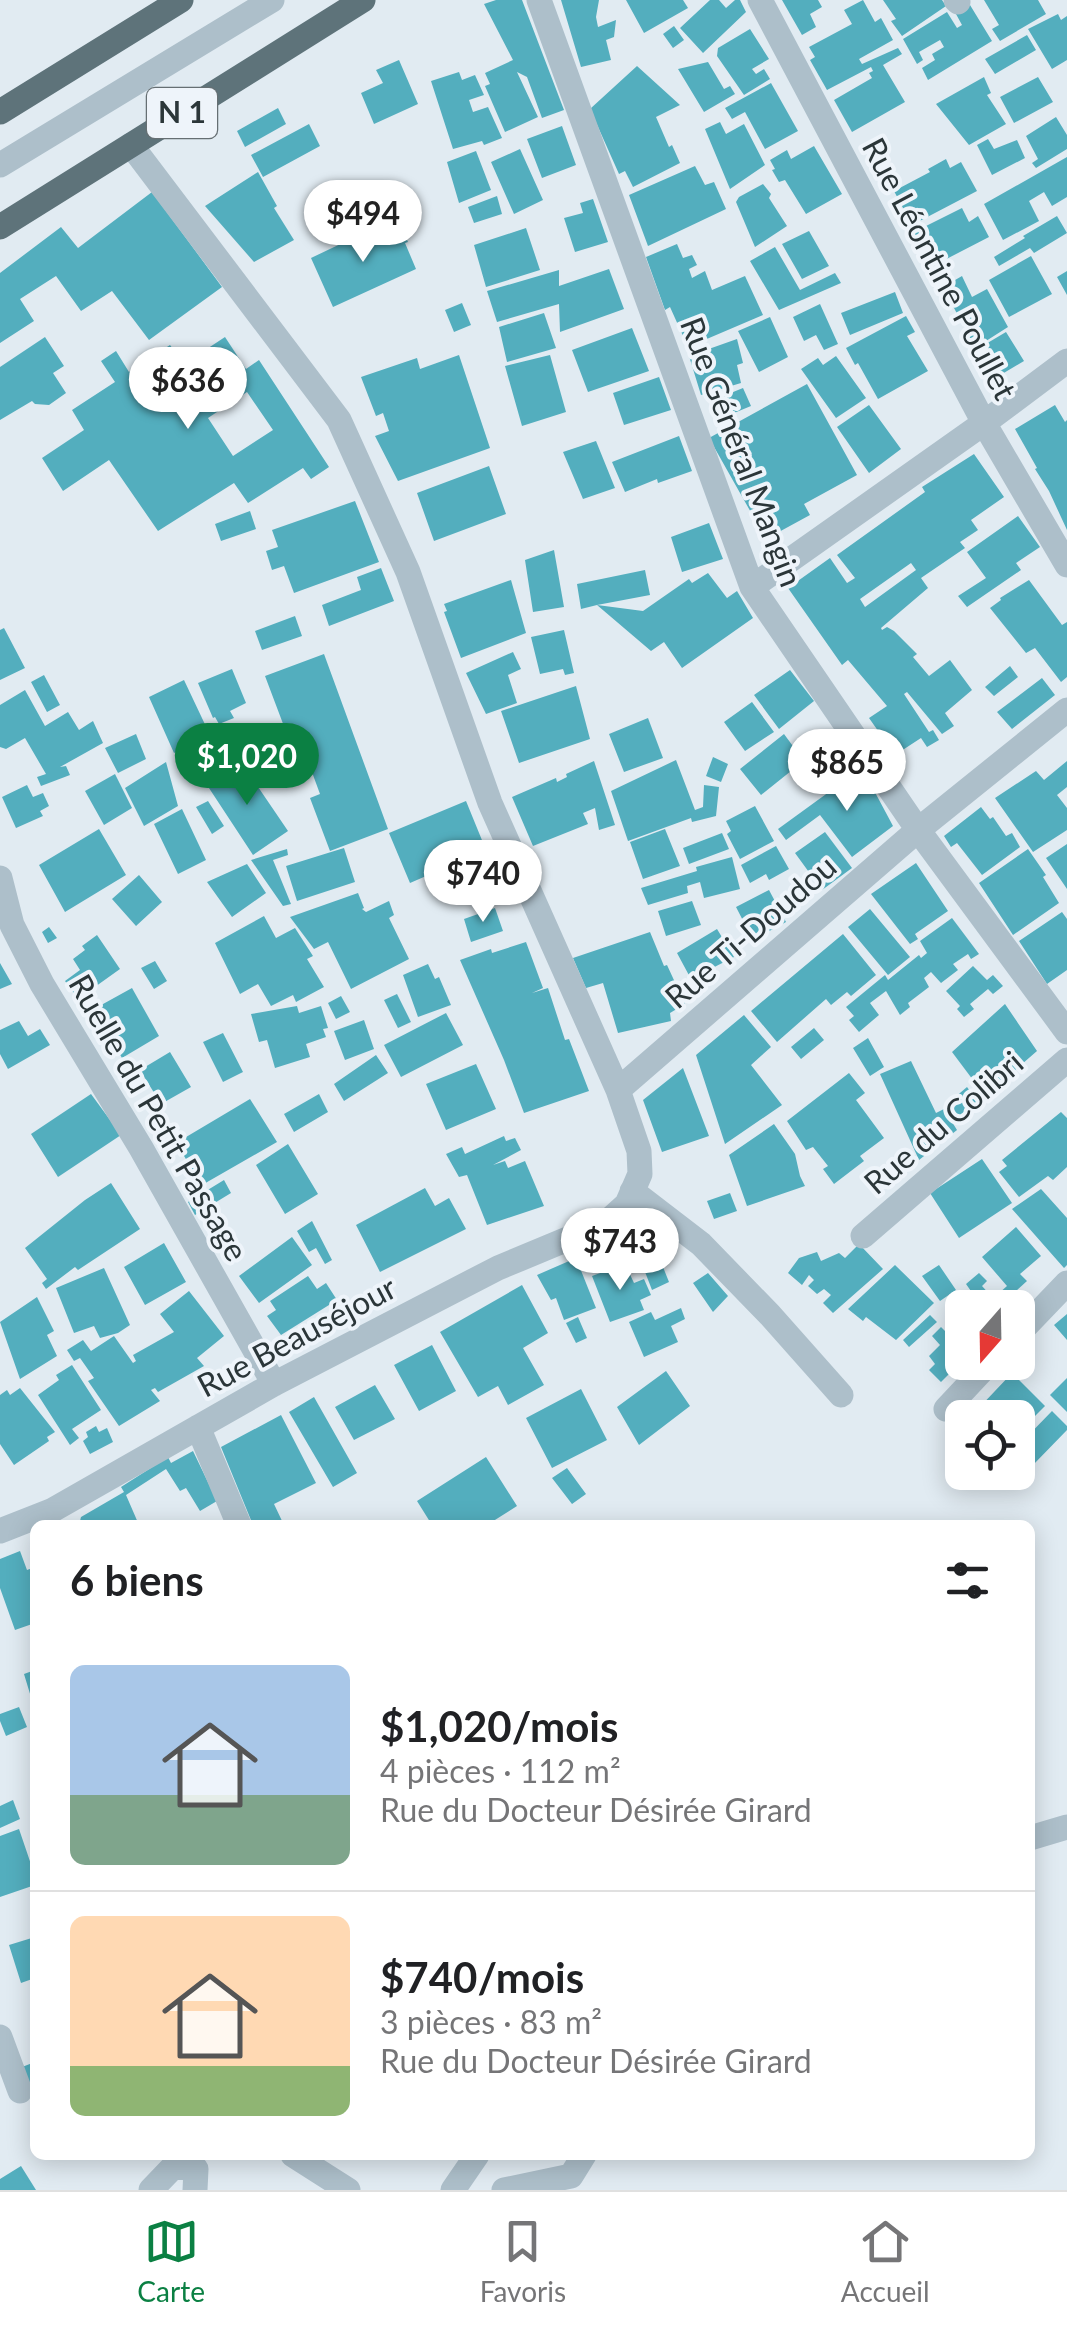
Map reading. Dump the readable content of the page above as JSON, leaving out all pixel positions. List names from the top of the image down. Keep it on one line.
{"streets":{"main road":["N 1"],"street":["Rue Léontine Poullet","Rue Général Mangin","Rue Ti-Doudou","Ruelle du Petit Passage","Rue du Colibri","Rue Beauséjour"]},"crossings":[["Rue Général Mangin","Rue Ti-Doudou"],["Ruelle du Petit Passage","Rue Beauséjour"]],"north":"bottom","page":{"price":["$494","$636","$1,020","$865","$740","$743"],"heading":"6 biens","list":[{"name":"$1,020/mois","note":"4 pièces · 112 m² · Rue du Docteur Désirée Girard"},{"name":"$740/mois","note":"3 pièces · 83 m² · Rue du Docteur Désirée Girard"}],"tabs":["Carte","Favoris","Accueil"]}}
